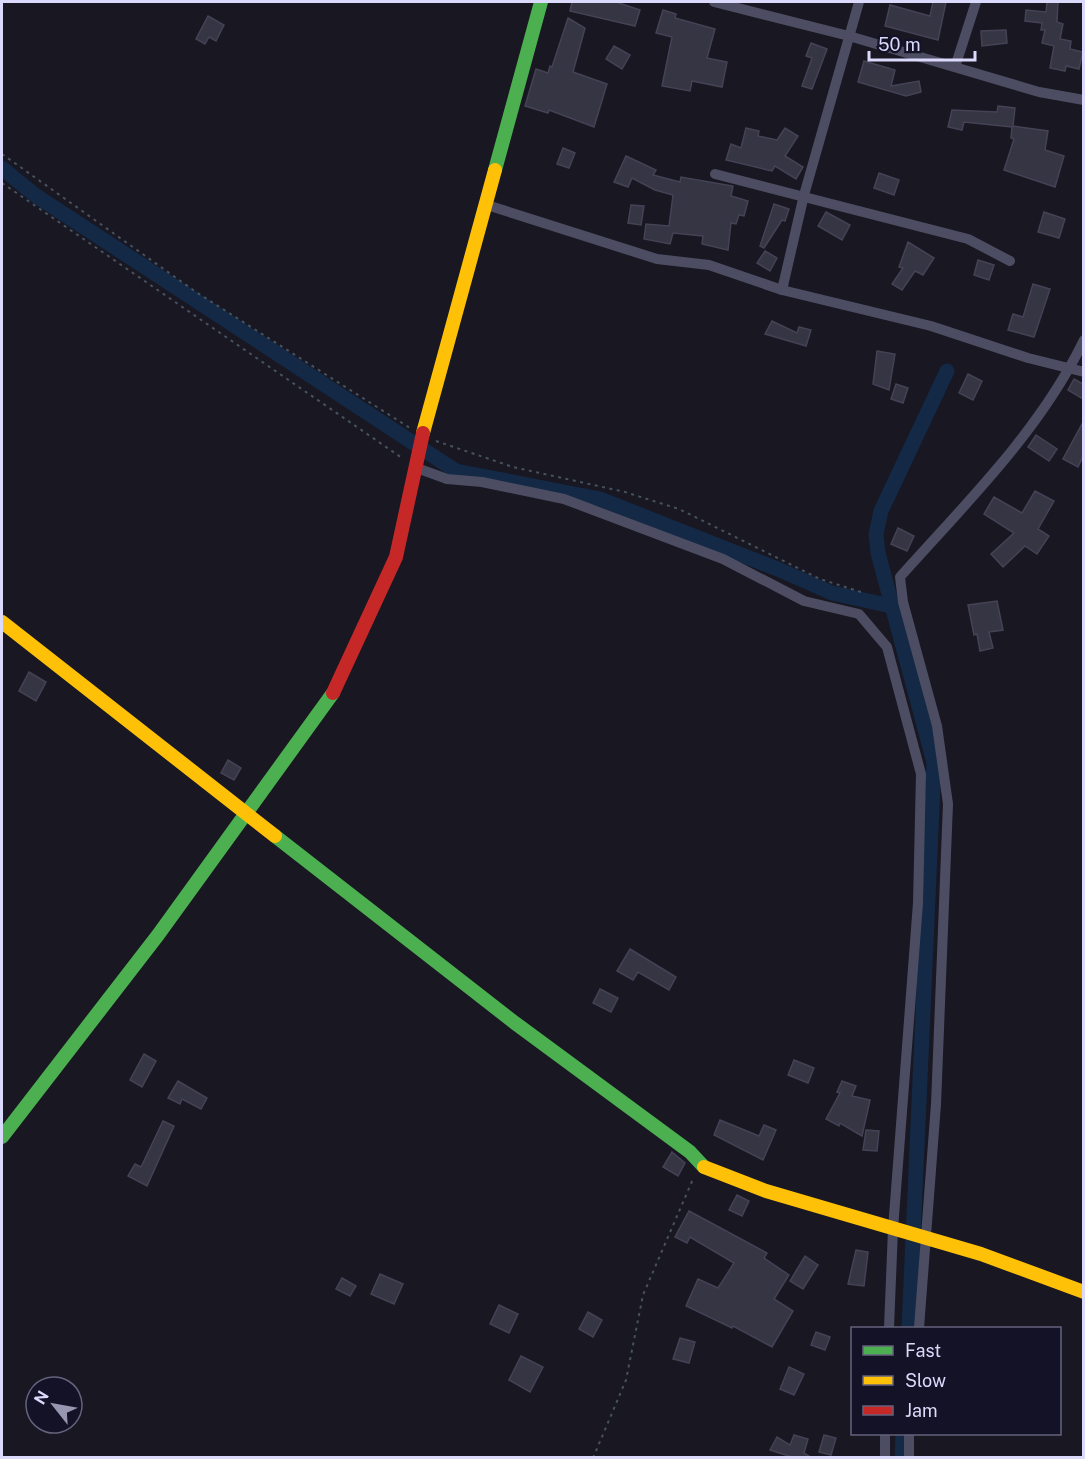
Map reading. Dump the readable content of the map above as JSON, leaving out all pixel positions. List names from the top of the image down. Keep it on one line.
{"legend":["Fast","Slow","Jam"],"scale_bar":"50 m","north":"top left"}
